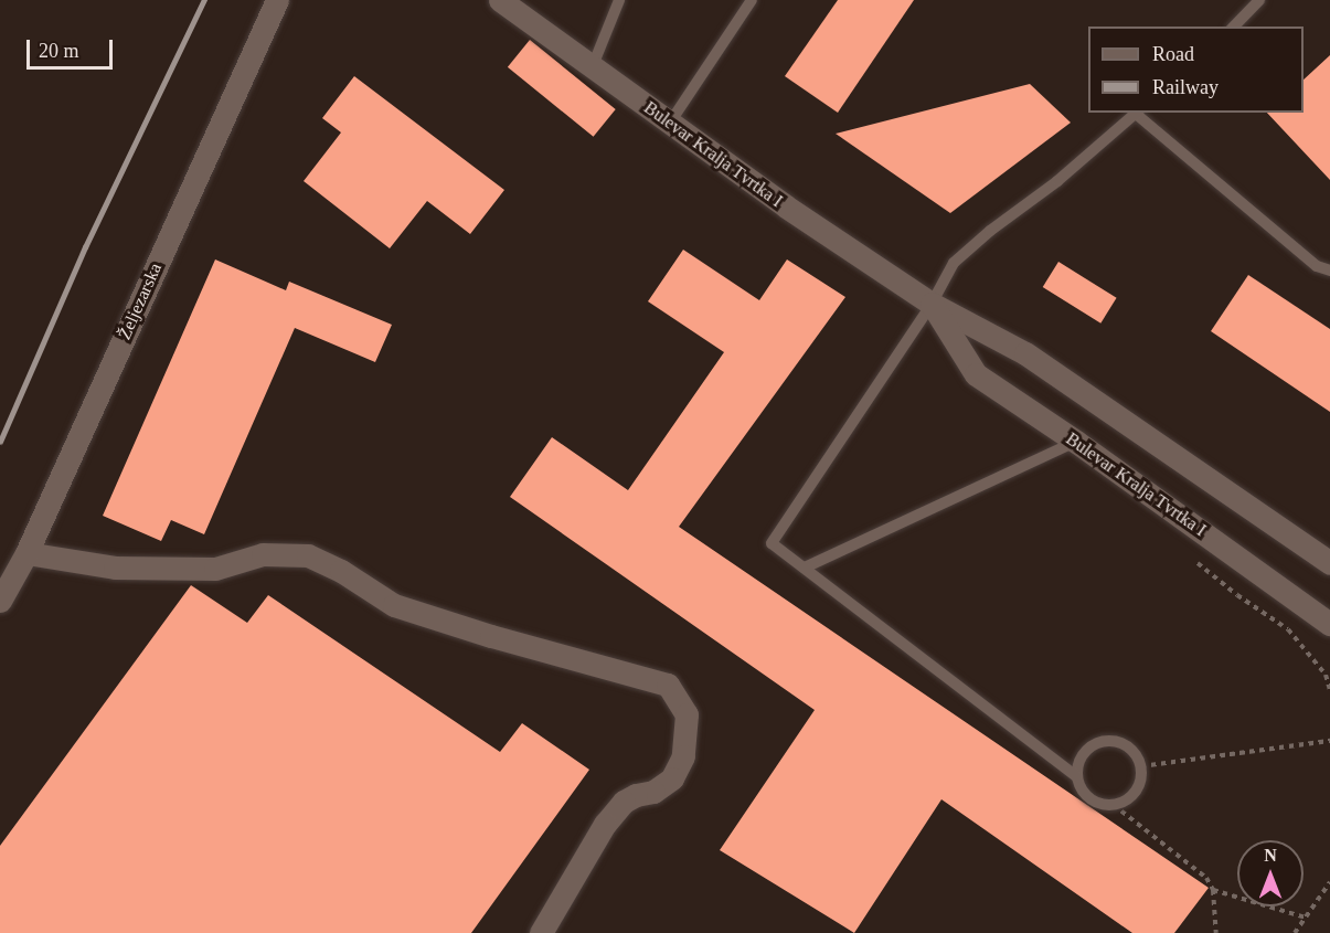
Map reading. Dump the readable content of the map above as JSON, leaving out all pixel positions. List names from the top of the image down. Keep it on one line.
{"streets":{"street":["Bulevar Kralja Tvrtka I","Željezarska"]},"legend":["Road","Railway"],"scale_bar":"20 m","north":"top"}
